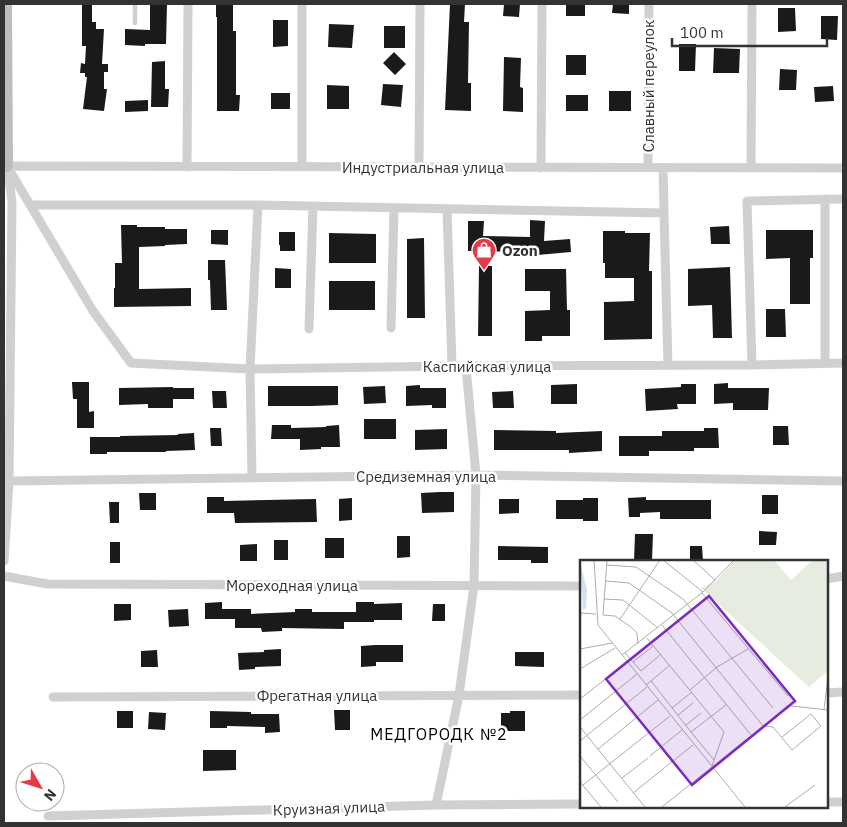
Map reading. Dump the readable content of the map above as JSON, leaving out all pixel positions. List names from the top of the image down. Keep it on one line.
{"streets":{"street":["Славный переулок","Индустриальная улица","Каспийская улица","Средиземная улица","Мореходная улица","Фрегатная улица","Круизная улица"]},"crossings":[["Славный переулок","Индустриальная улица"]],"districts":["МЕДГОРОДК №2"],"places":{"shop":["Ozon"]},"scale_bar":"100 m","north":"bottom right"}
